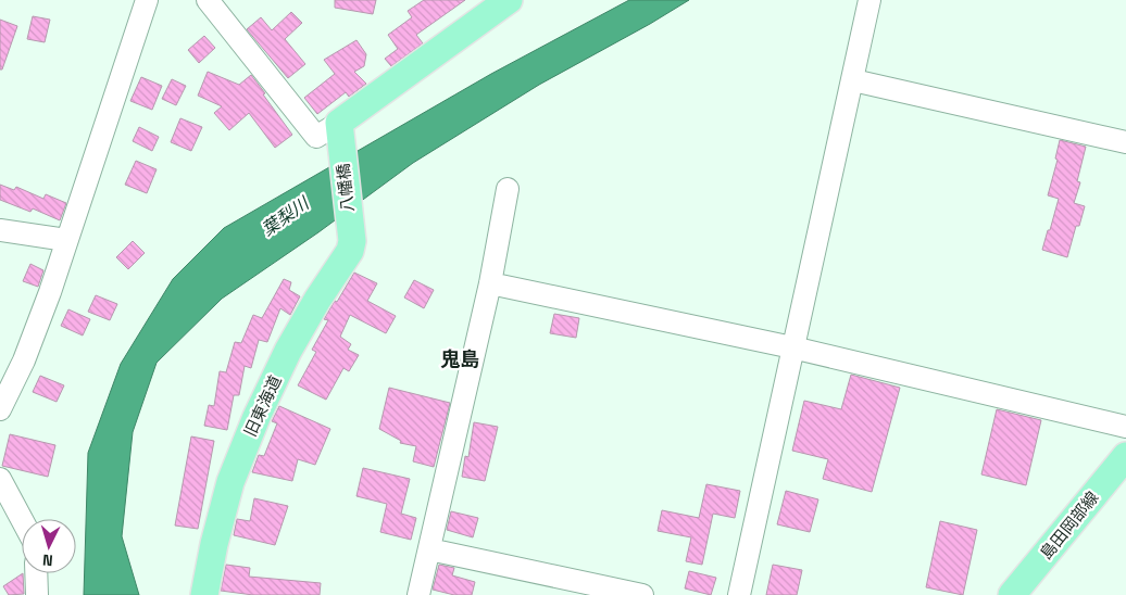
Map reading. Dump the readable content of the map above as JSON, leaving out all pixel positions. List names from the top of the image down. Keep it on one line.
{"streets":{"main road":["八幡橋","旧東海道","島田岡部線"]},"crossings":[["八幡橋","旧東海道"]],"districts":["鬼島"],"water":["葉梨川"],"north":"bottom"}
